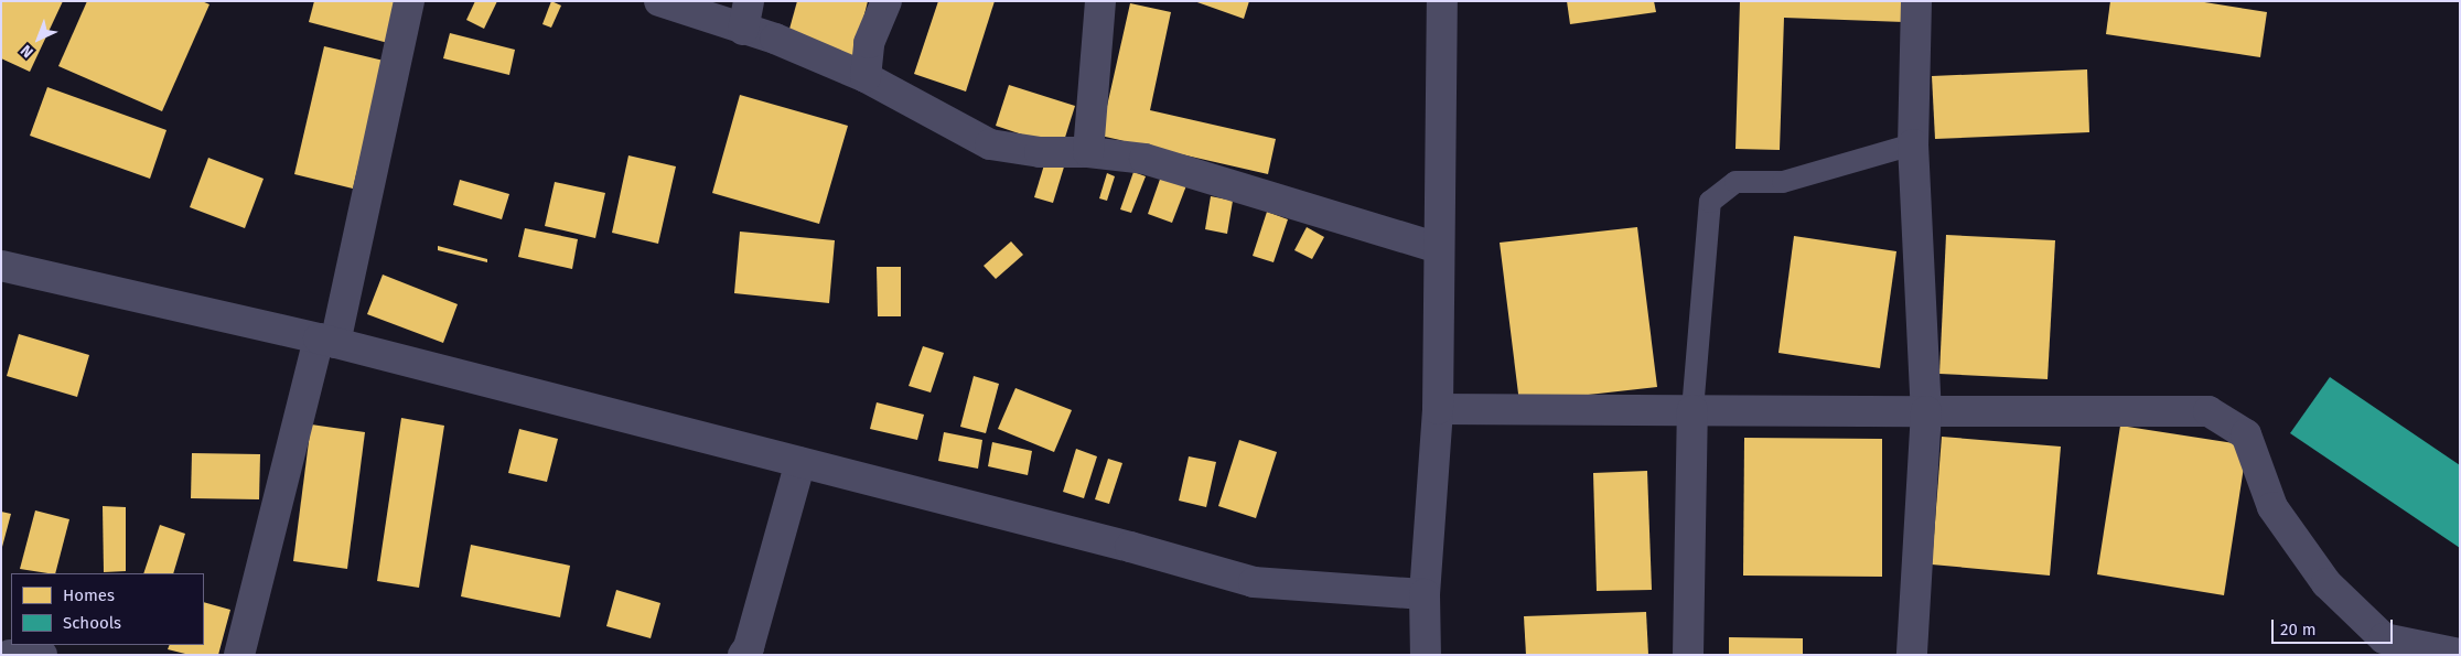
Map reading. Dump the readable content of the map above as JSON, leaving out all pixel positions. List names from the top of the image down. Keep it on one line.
{"legend":["Homes","Schools"],"scale_bar":"20 m","north":"bottom left"}
